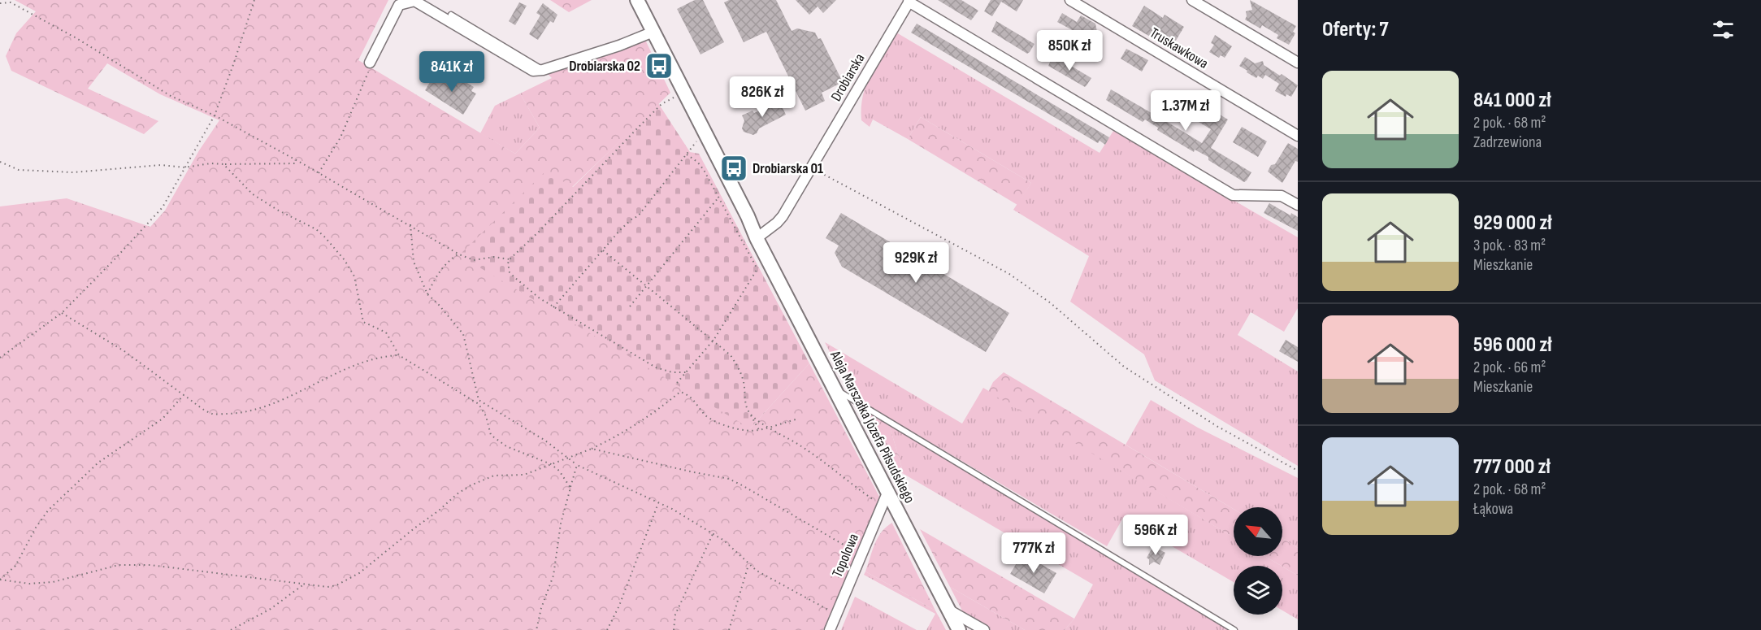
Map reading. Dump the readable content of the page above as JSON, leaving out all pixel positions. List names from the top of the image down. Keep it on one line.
{"streets":{"main road":["Aleja Marszałka Józefa Piłsudskiego"],"street":["Truskawkowa","Drobiarska","Topolowa"]},"crossings":[["Drobiarska","Aleja Marszałka Józefa Piłsudskiego"],["Aleja Marszałka Józefa Piłsudskiego","Topolowa"]],"places":{"bus stop":["Drobiarska 02","Drobiarska 01"]},"north":"top left","page":{"heading":"Oferty: 7","price":["850K zł","841K zł","826K zł","1.37M zł","929K zł","596K zł","777K zł"],"list":[{"name":"841 000 zł","note":"2 pok. · 68 m² · Zadrzewiona"},{"name":"929 000 zł","note":"3 pok. · 83 m² · Mieszkanie"},{"name":"596 000 zł","note":"2 pok. · 66 m² · Mieszkanie"},{"name":"777 000 zł","note":"2 pok. · 68 m² · Łąkowa"}]}}
